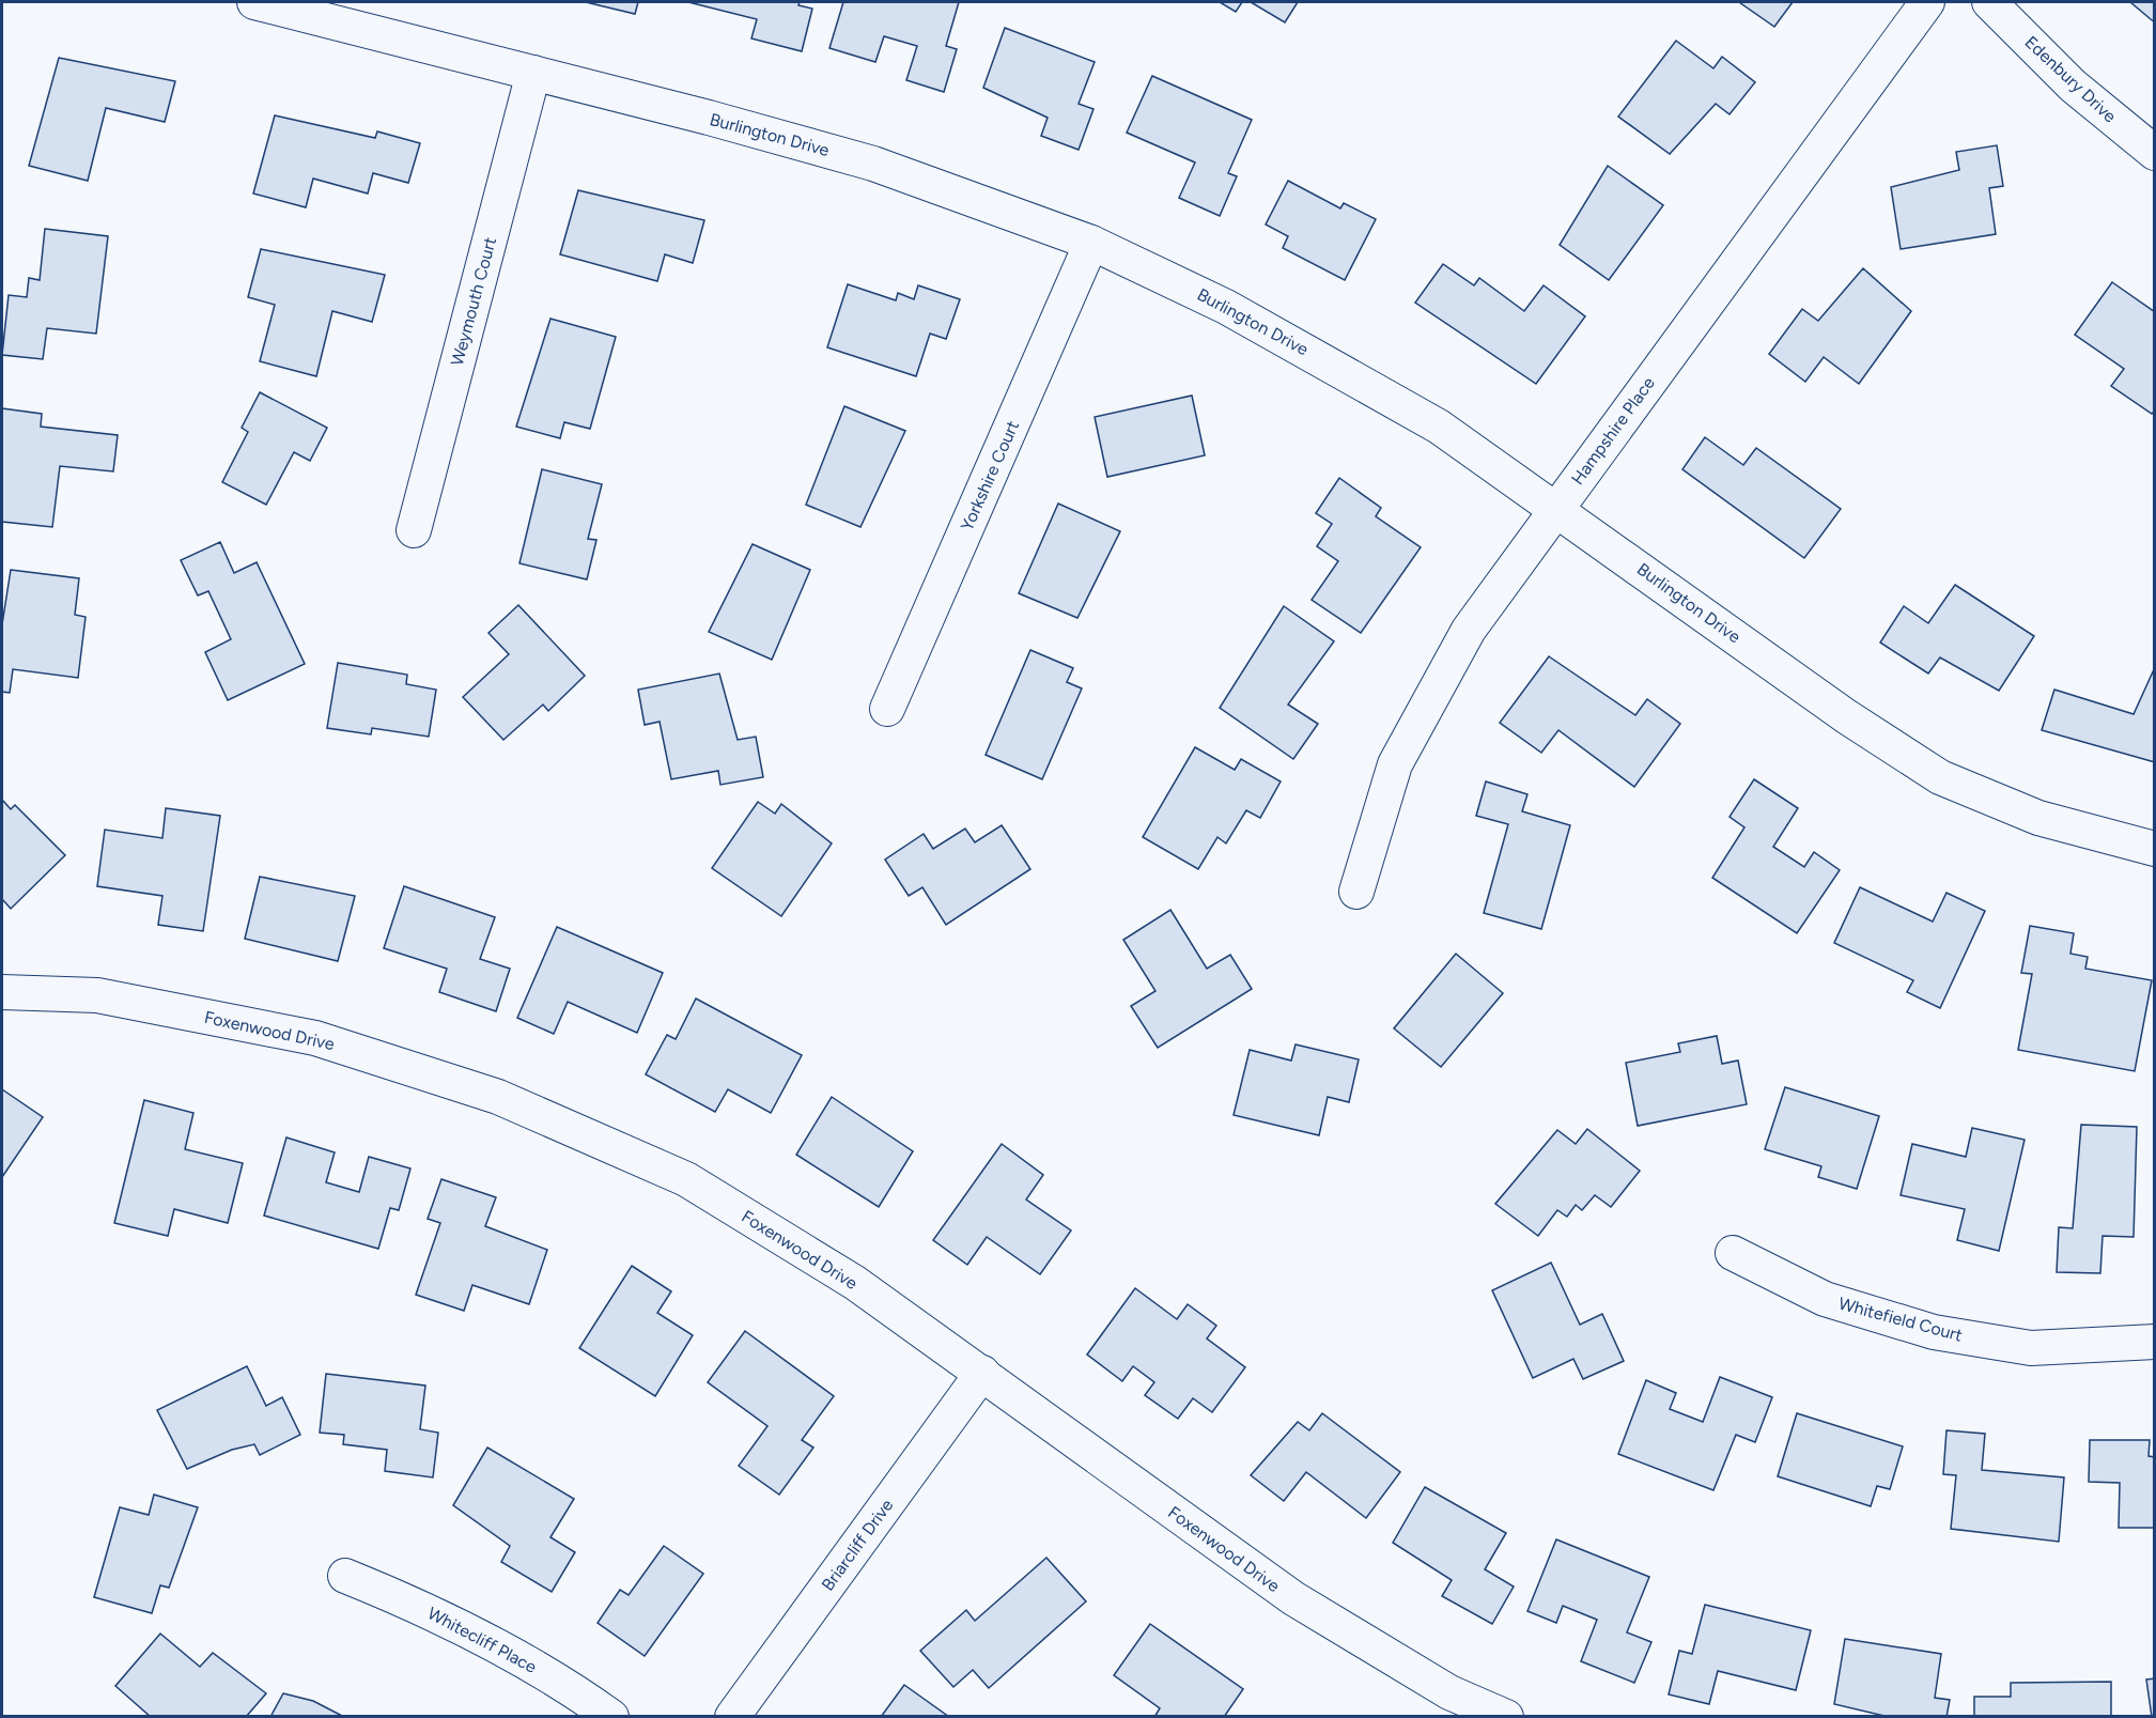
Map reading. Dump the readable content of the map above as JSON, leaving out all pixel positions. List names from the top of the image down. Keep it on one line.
{"streets":{"street":["Edenbury Drive","Burlington Drive","Weymouth Court","Hampshire Place","Yorkshire Court","Foxenwood Drive","Whitefield Court","Briarcliff Drive","Whitecliff Place"]},"crossings":[["Burlington Drive","Weymouth Court"],["Burlington Drive","Hampshire Place"],["Burlington Drive","Yorkshire Court"],["Foxenwood Drive","Briarcliff Drive"]]}
